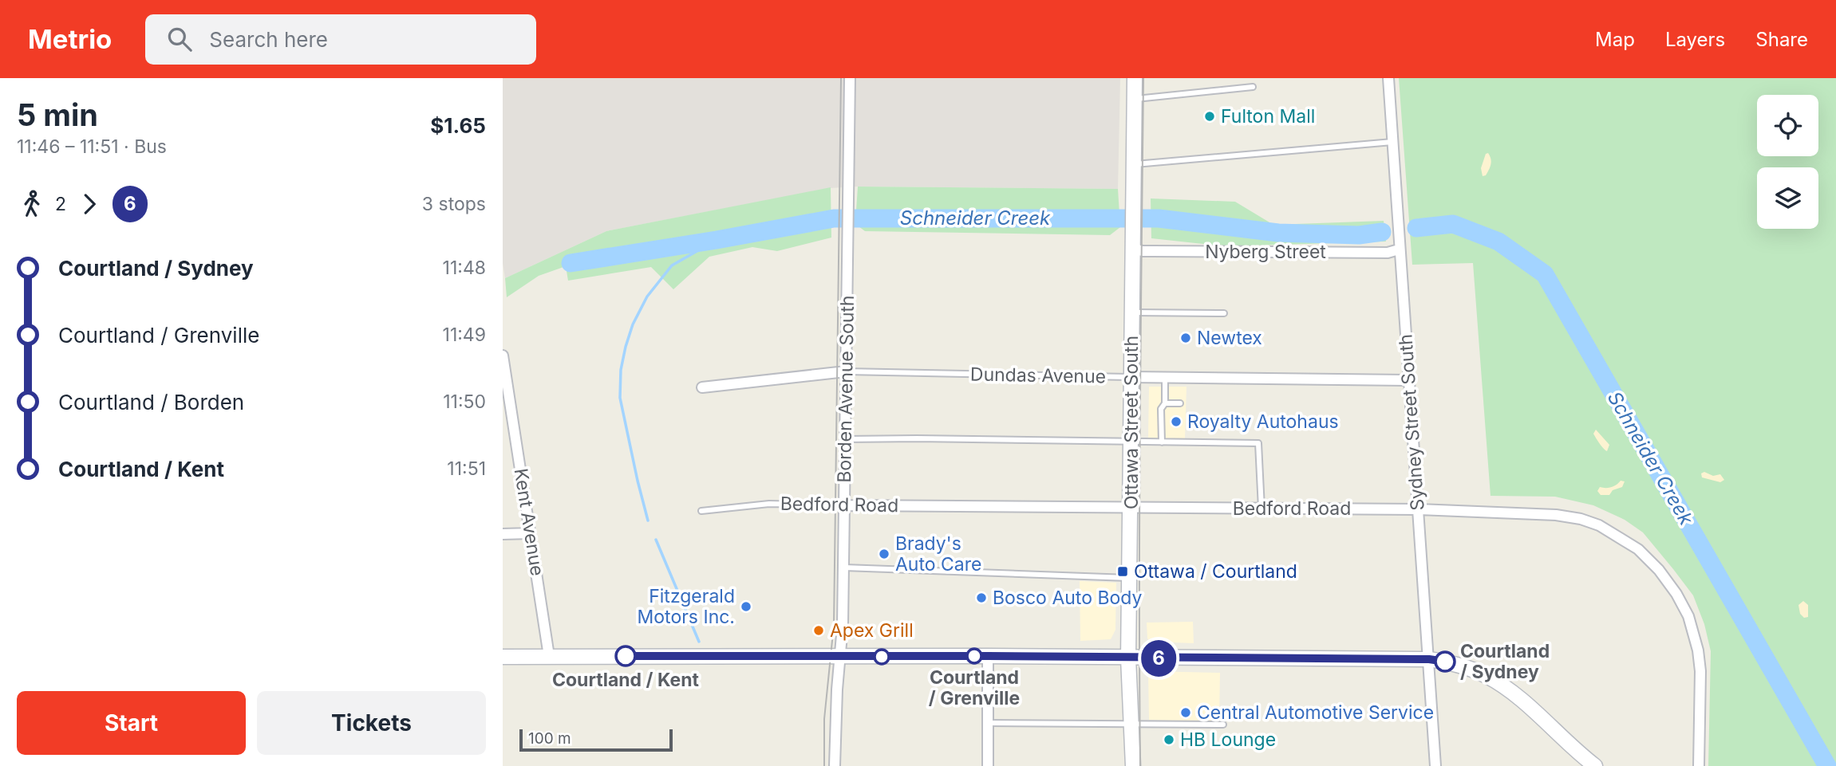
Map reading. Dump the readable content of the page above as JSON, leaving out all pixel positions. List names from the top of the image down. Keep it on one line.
{"streets":{"main road":["Ottawa Street South"],"street":["Nyberg Street","Dundas Avenue","Borden Avenue South","Sydney Street South","Bedford Road","Kent Avenue"]},"crossings":[["Nyberg Street","Ottawa Street South"],["Nyberg Street","Sydney Street South"],["Dundas Avenue","Borden Avenue South"],["Dundas Avenue","Ottawa Street South"],["Dundas Avenue","Sydney Street South"],["Borden Avenue South","Bedford Road"],["Ottawa Street South","Bedford Road"],["Sydney Street South","Bedford Road"]],"water":["Schneider Creek"],"places":{"other":["Fulton Mall","Newtex","Royalty Autohaus","Brady's Auto Care","Bosco Auto Body","Fitzgerald Motors Inc.","Apex Grill","Courtland / Kent","Courtland / Grenville","Courtland / Sydney","Central Automotive Service","HB Lounge"],"transit":["Ottawa / Courtland"]},"lines":["bus line 6"],"scale_bar":"100 m","page":{"header":"Metrio","search":"Search here","nav":["Map","Layers","Share"],"heading":["5 min","11:46 – 11:51 · Bus","$1.65"],"on_map":"6","legs":["2","6","3 stops"],"list":[{"name":"Courtland / Sydney","value":"11:48"},{"name":"Courtland / Grenville","value":"11:49"},{"name":"Courtland / Borden","value":"11:50"},{"name":"Courtland / Kent","value":"11:51"}],"buttons":["Start","Tickets"],"scale":"100 m"}}
